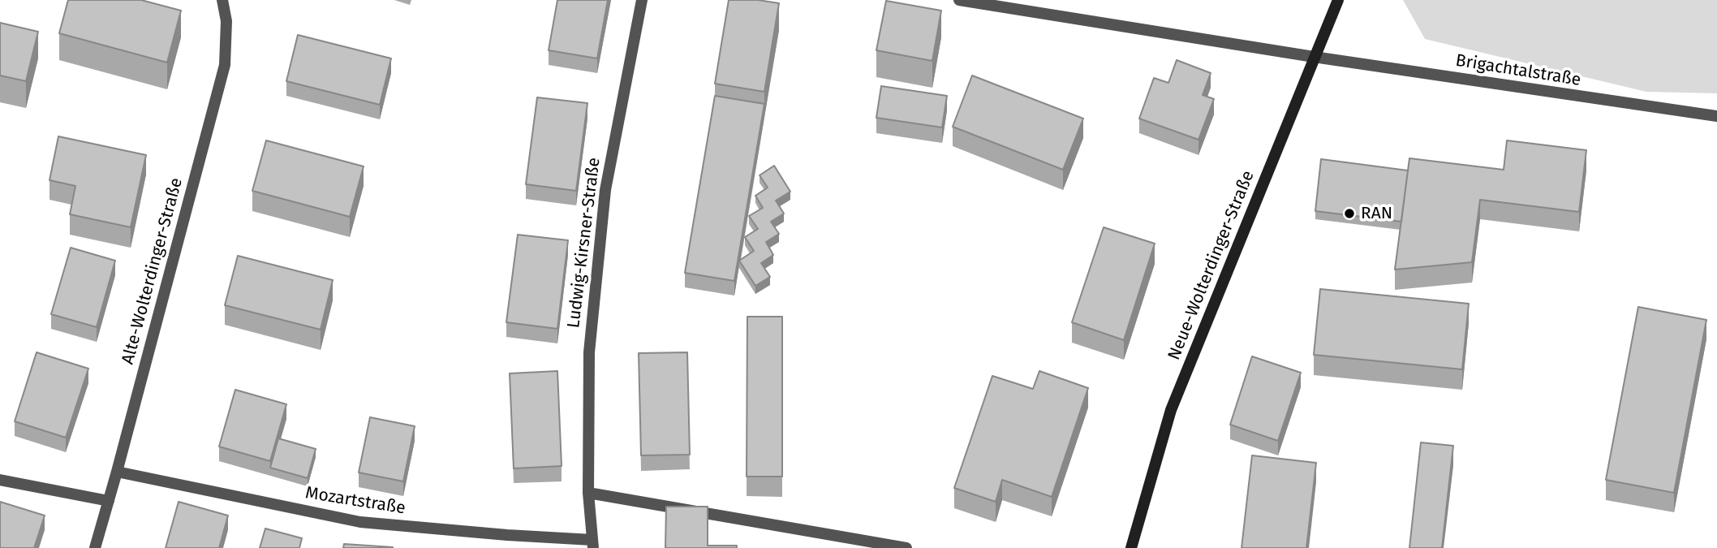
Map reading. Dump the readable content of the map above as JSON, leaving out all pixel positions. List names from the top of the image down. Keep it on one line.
{"streets":{"main road":["Neue-Wolterdinger-Straße"],"street":["Brigachtalstraße","Ludwig-Kirsner-Straße","Alte-Wolterdinger-Straße","Mozartstraße"]},"crossings":[["Brigachtalstraße","Neue-Wolterdinger-Straße"],["Ludwig-Kirsner-Straße","Mozartstraße"],["Alte-Wolterdinger-Straße","Mozartstraße"]],"places":["RAN"]}
